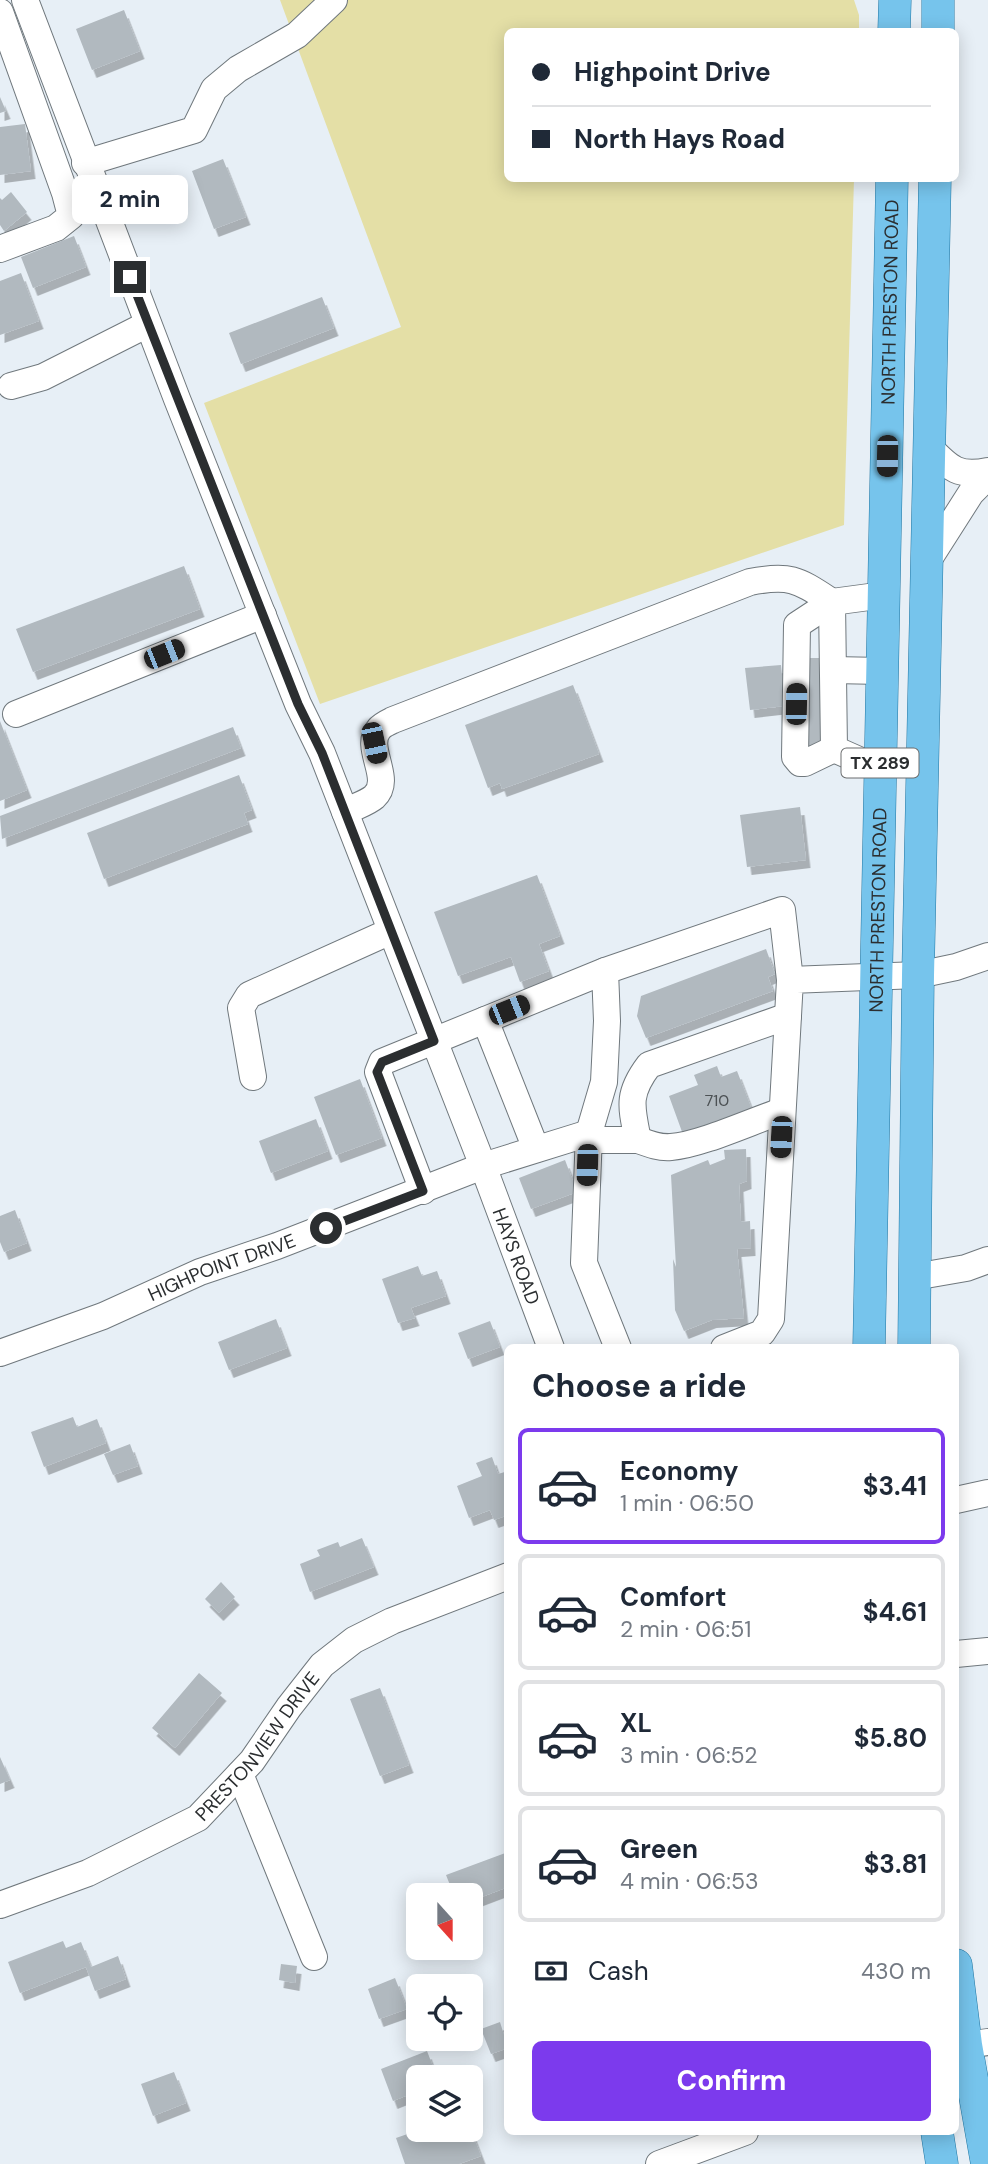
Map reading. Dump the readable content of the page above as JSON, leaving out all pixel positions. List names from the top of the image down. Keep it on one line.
{"streets":{"main road":["NORTH PRESTON ROAD","TX 289"],"street":["HAYS ROAD","HIGHPOINT DRIVE","PRESTONVIEW DRIVE"]},"crossings":[["HAYS ROAD","HIGHPOINT DRIVE"]],"house_numbers":["710"],"north":"bottom","page":{"banner":["Highpoint Drive","North Hays Road"],"bubble":"2 min","heading":"Choose a ride","list":[{"name":"Economy","note":"1 min · 06:50","value":"$3.41"},{"name":"Comfort","note":"2 min · 06:51","value":"$4.61"},{"name":"XL","note":"3 min · 06:52","value":"$5.80"},{"name":"Green","note":"4 min · 06:53","value":"$3.81"}],"pay":["Cash","430 m"],"buttons":"Confirm"}}
